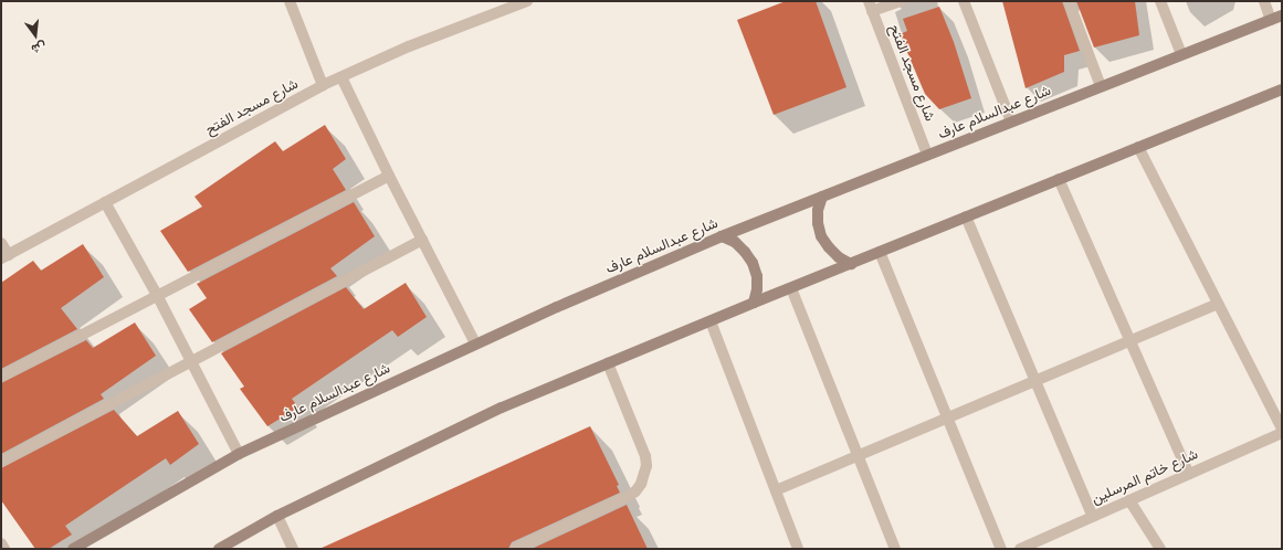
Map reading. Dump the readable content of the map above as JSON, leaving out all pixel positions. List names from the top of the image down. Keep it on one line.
{"streets":{"main road":["شارع عبدالسلام عارف"],"street":["شارع مسجد الفتح","شارع خاتم المرسلين"]},"crossings":[["شارع مسجد الفتح","شارع عبدالسلام عارف"]],"north":"bottom"}
